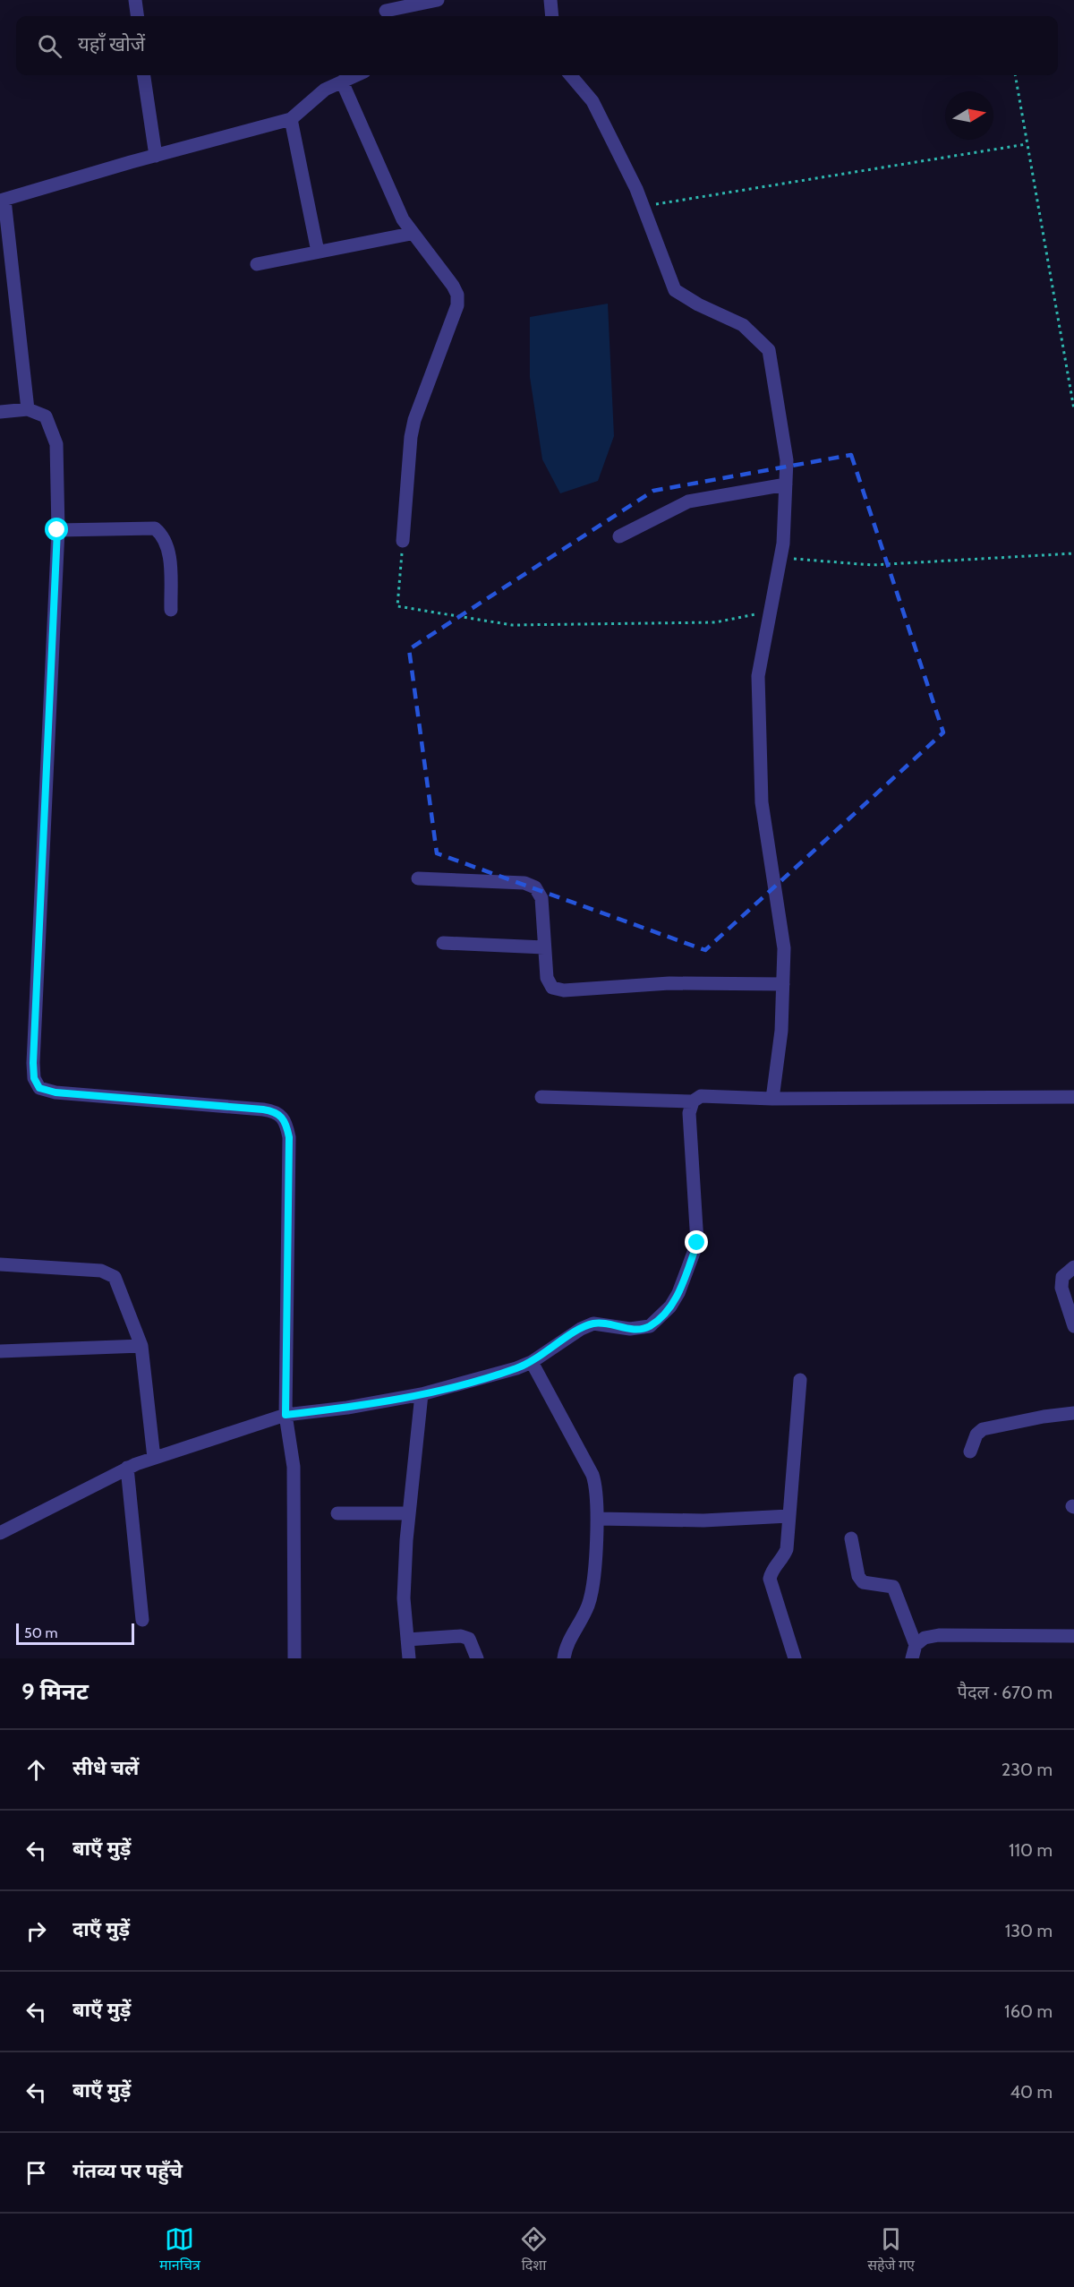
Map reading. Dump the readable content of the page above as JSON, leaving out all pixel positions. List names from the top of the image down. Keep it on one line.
{"scale_bar":"50 m","north":"right","page":{"search":"यहाँ खोजें","scale":"50 m","heading":["9 मिनट","पैदल · 670 m"],"list":[["सीधे चलें","230 m"],["बाएँ मुड़ें","110 m"],["दाएँ मुड़ें","130 m"],["बाएँ मुड़ें","160 m"],["बाएँ मुड़ें","40 m"],"गंतव्य पर पहुँचे"],"nav":["मानचित्र","दिशा","सहेजे गए"]}}
